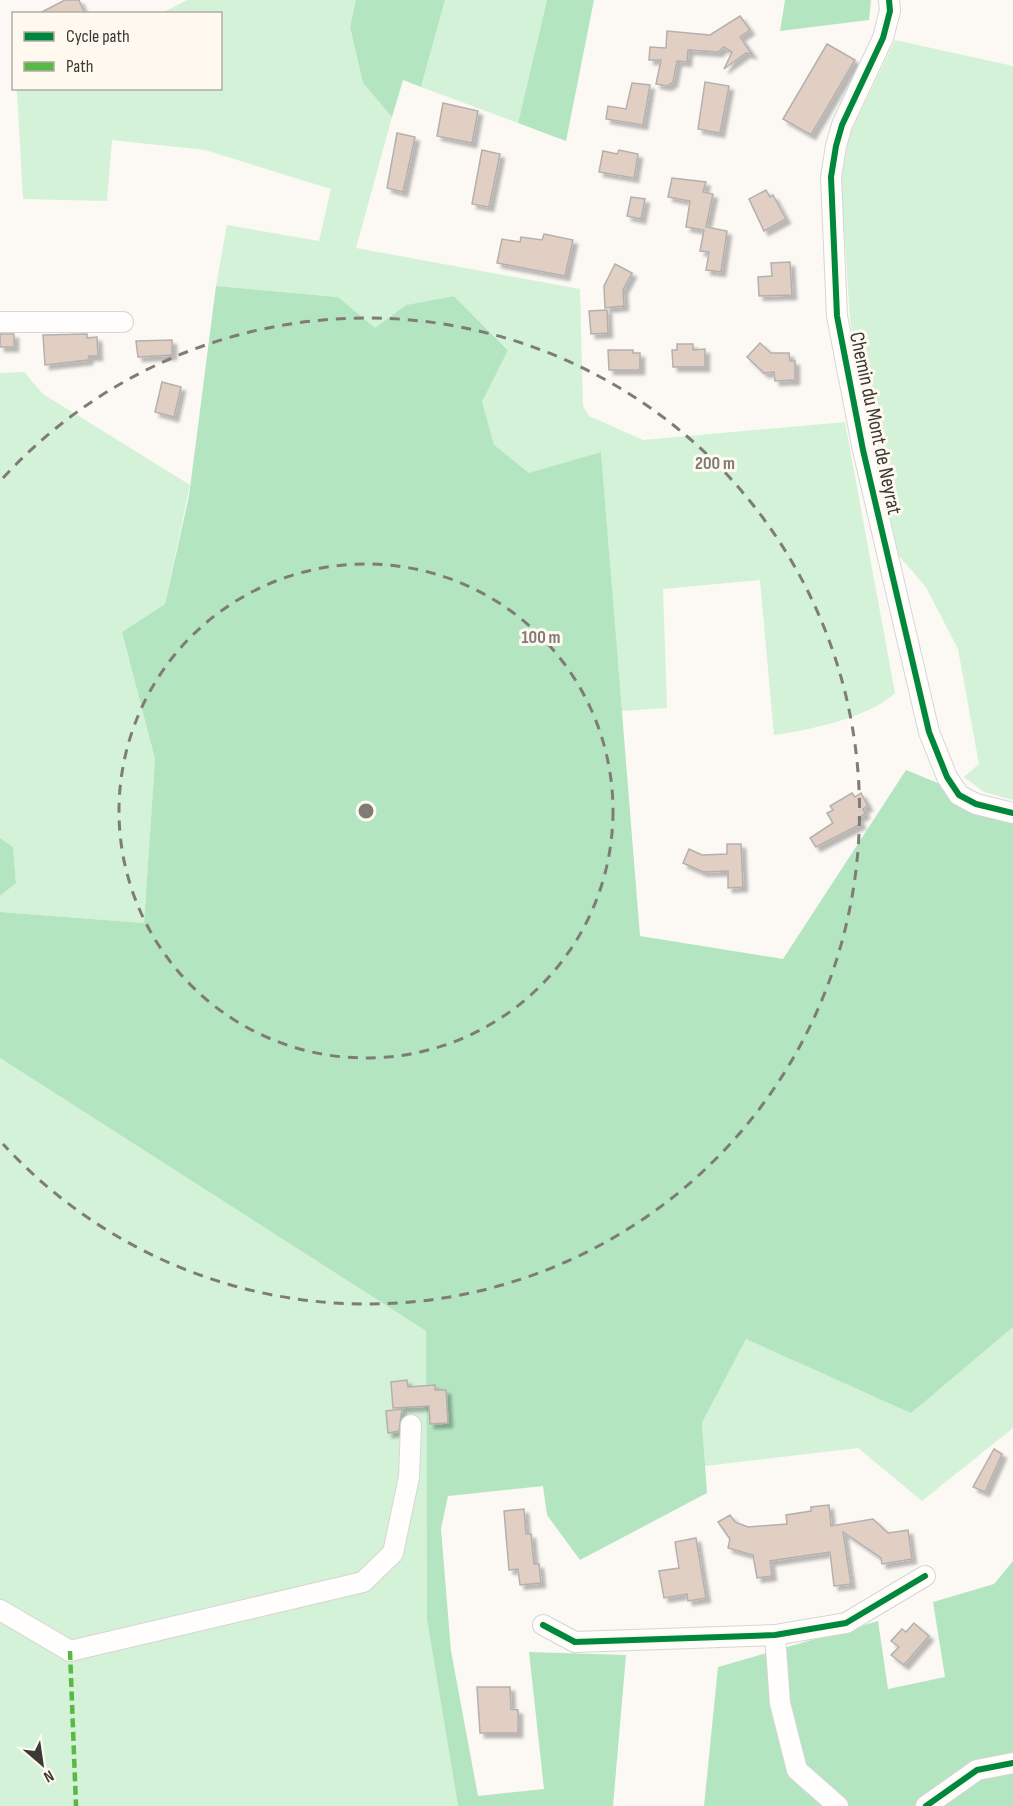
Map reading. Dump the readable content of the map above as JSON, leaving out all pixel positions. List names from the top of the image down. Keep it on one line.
{"streets":{"street":["Chemin du Mont de Neyrat"]},"legend":["Cycle path","Path"],"north":"bottom right","rings":["200 m","100 m"]}
